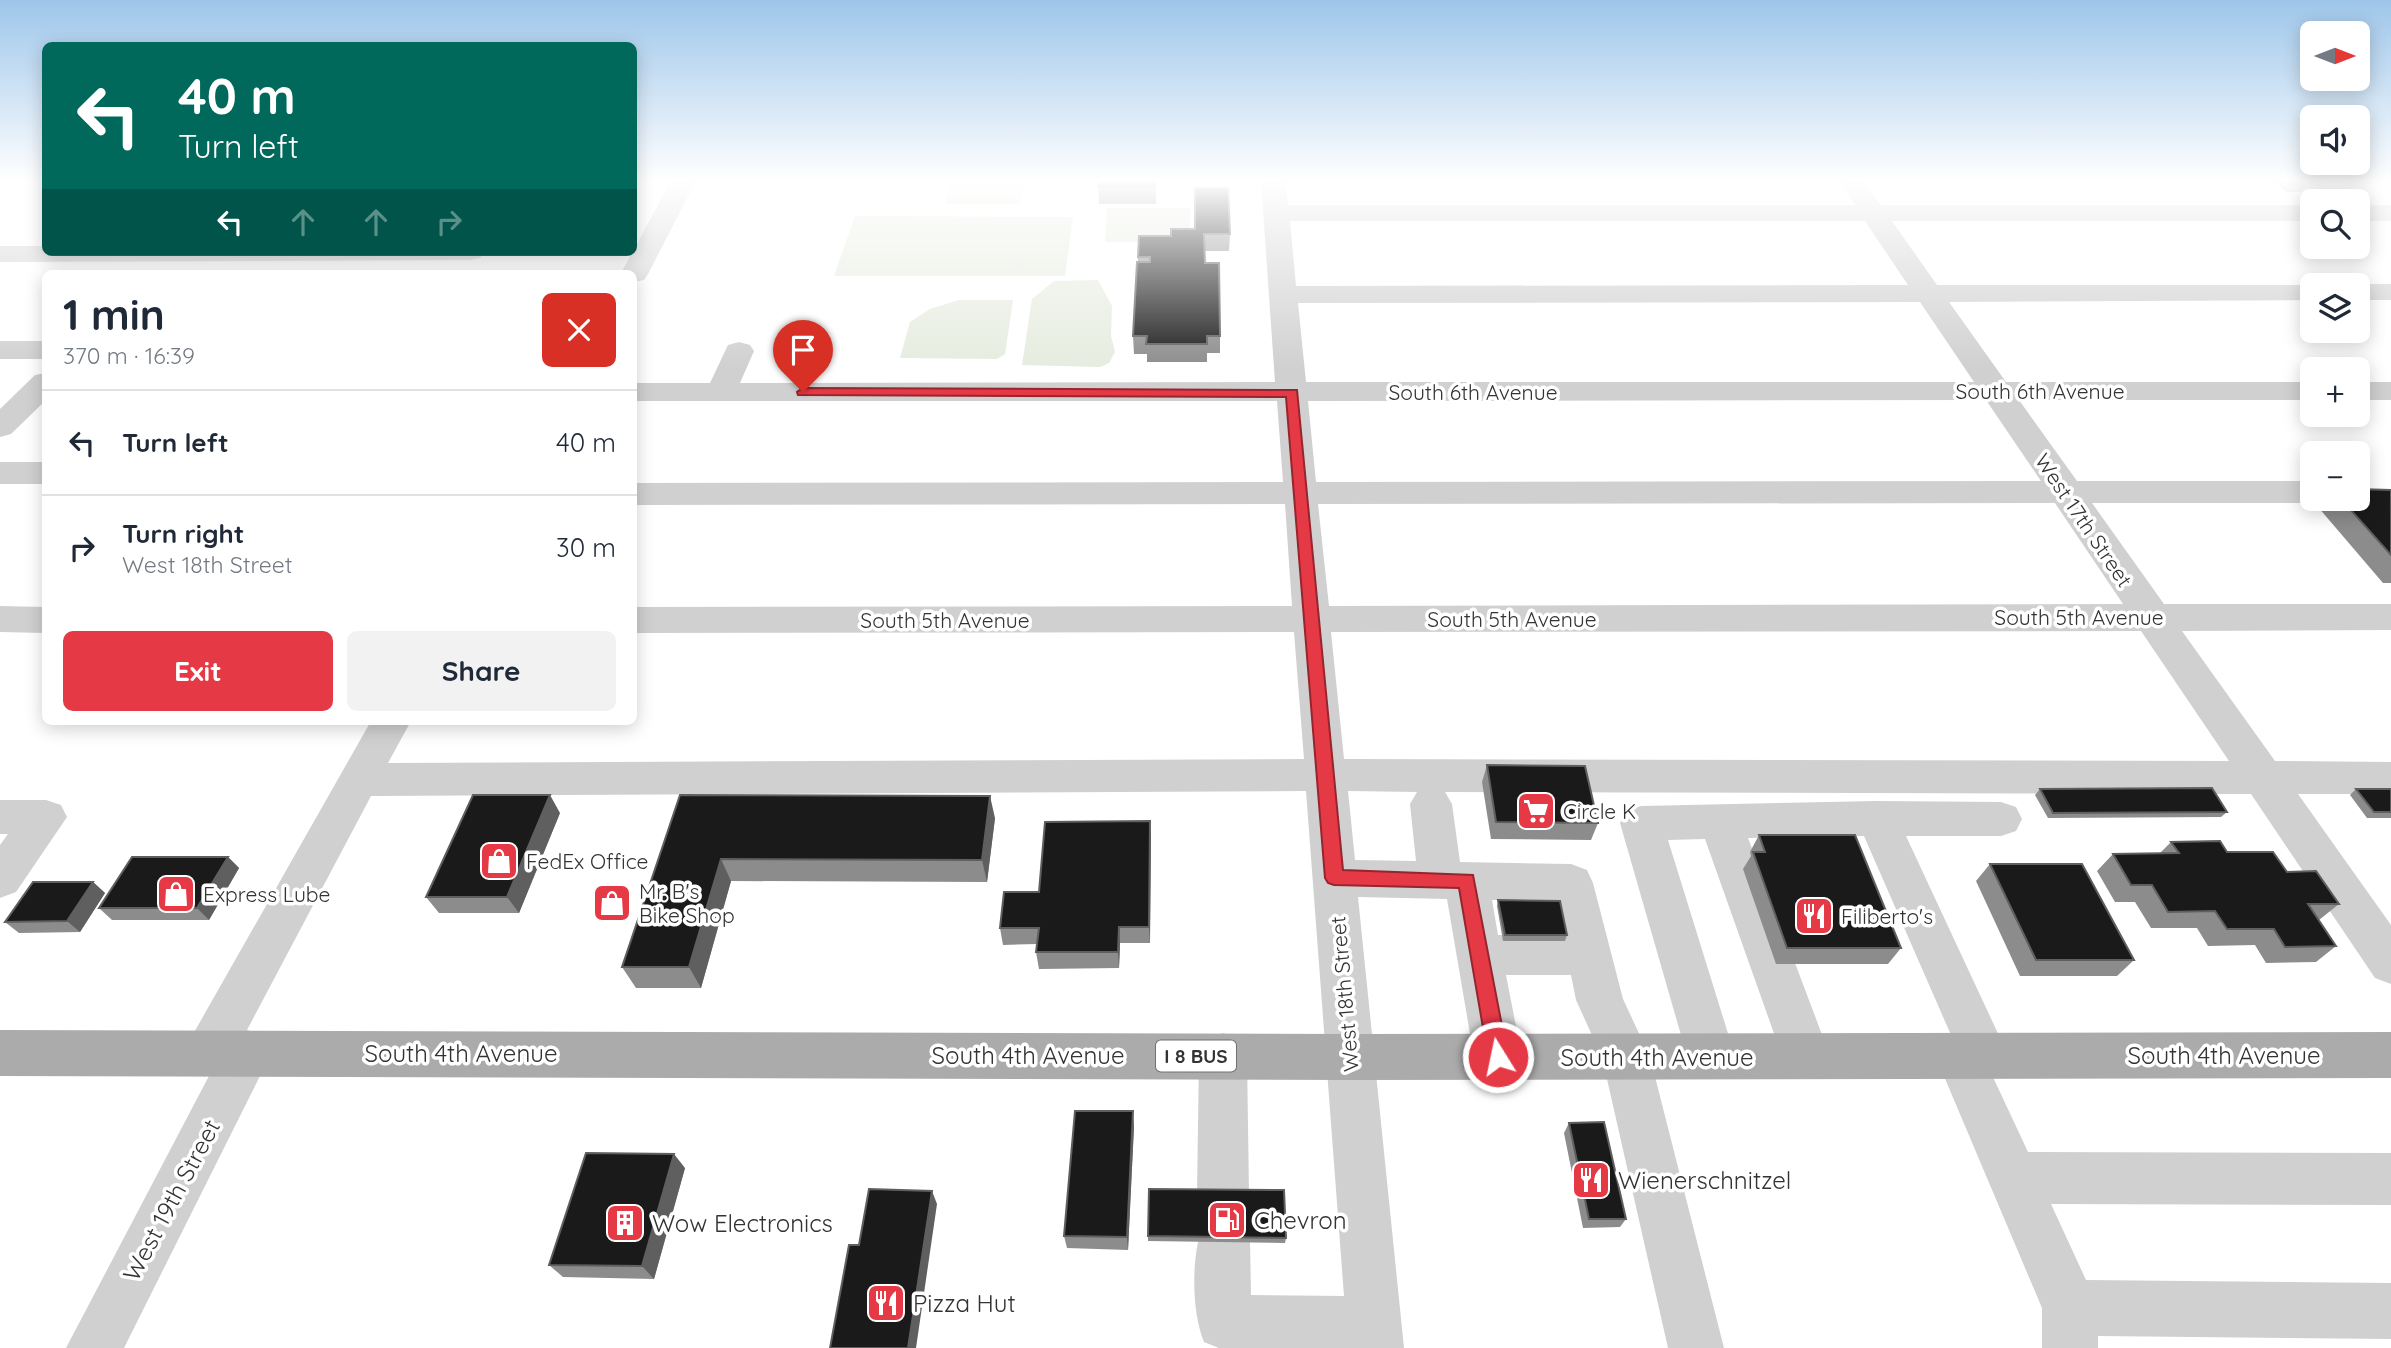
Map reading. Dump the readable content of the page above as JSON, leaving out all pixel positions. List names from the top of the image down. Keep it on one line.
{"streets":{"main road":["South 4th Avenue","I 8 BUS"],"street":["South 6th Avenue","West 17th Street","South 5th Avenue","West 18th Street","West 19th Street"]},"crossings":[["South 6th Avenue","West 17th Street"],["South 6th Avenue","West 18th Street"],["West 17th Street","South 5th Avenue"],["South 5th Avenue","West 18th Street"],["West 18th Street","South 4th Avenue"],["South 4th Avenue","West 19th Street"]],"places":{"supermarket":["Circle K"],"shop":["FedEx Office","Express Lube","Mr. B's Bike Shop"],"restaurant":["Filiberto's","Wienerschnitzel","Pizza Hut"],"fuel station":["Chevron"],"building":["Wow Electronics"]},"north":"right","page":{"map_buttons":["+","−"],"turn":["40 m","Turn left"],"heading":["1 min","370 m · 16:39"],"list":[{"name":"Turn left","value":"40 m"},{"name":"Turn right","note":"West 18th Street","value":"30 m"}],"buttons":["Exit","Share"]}}
